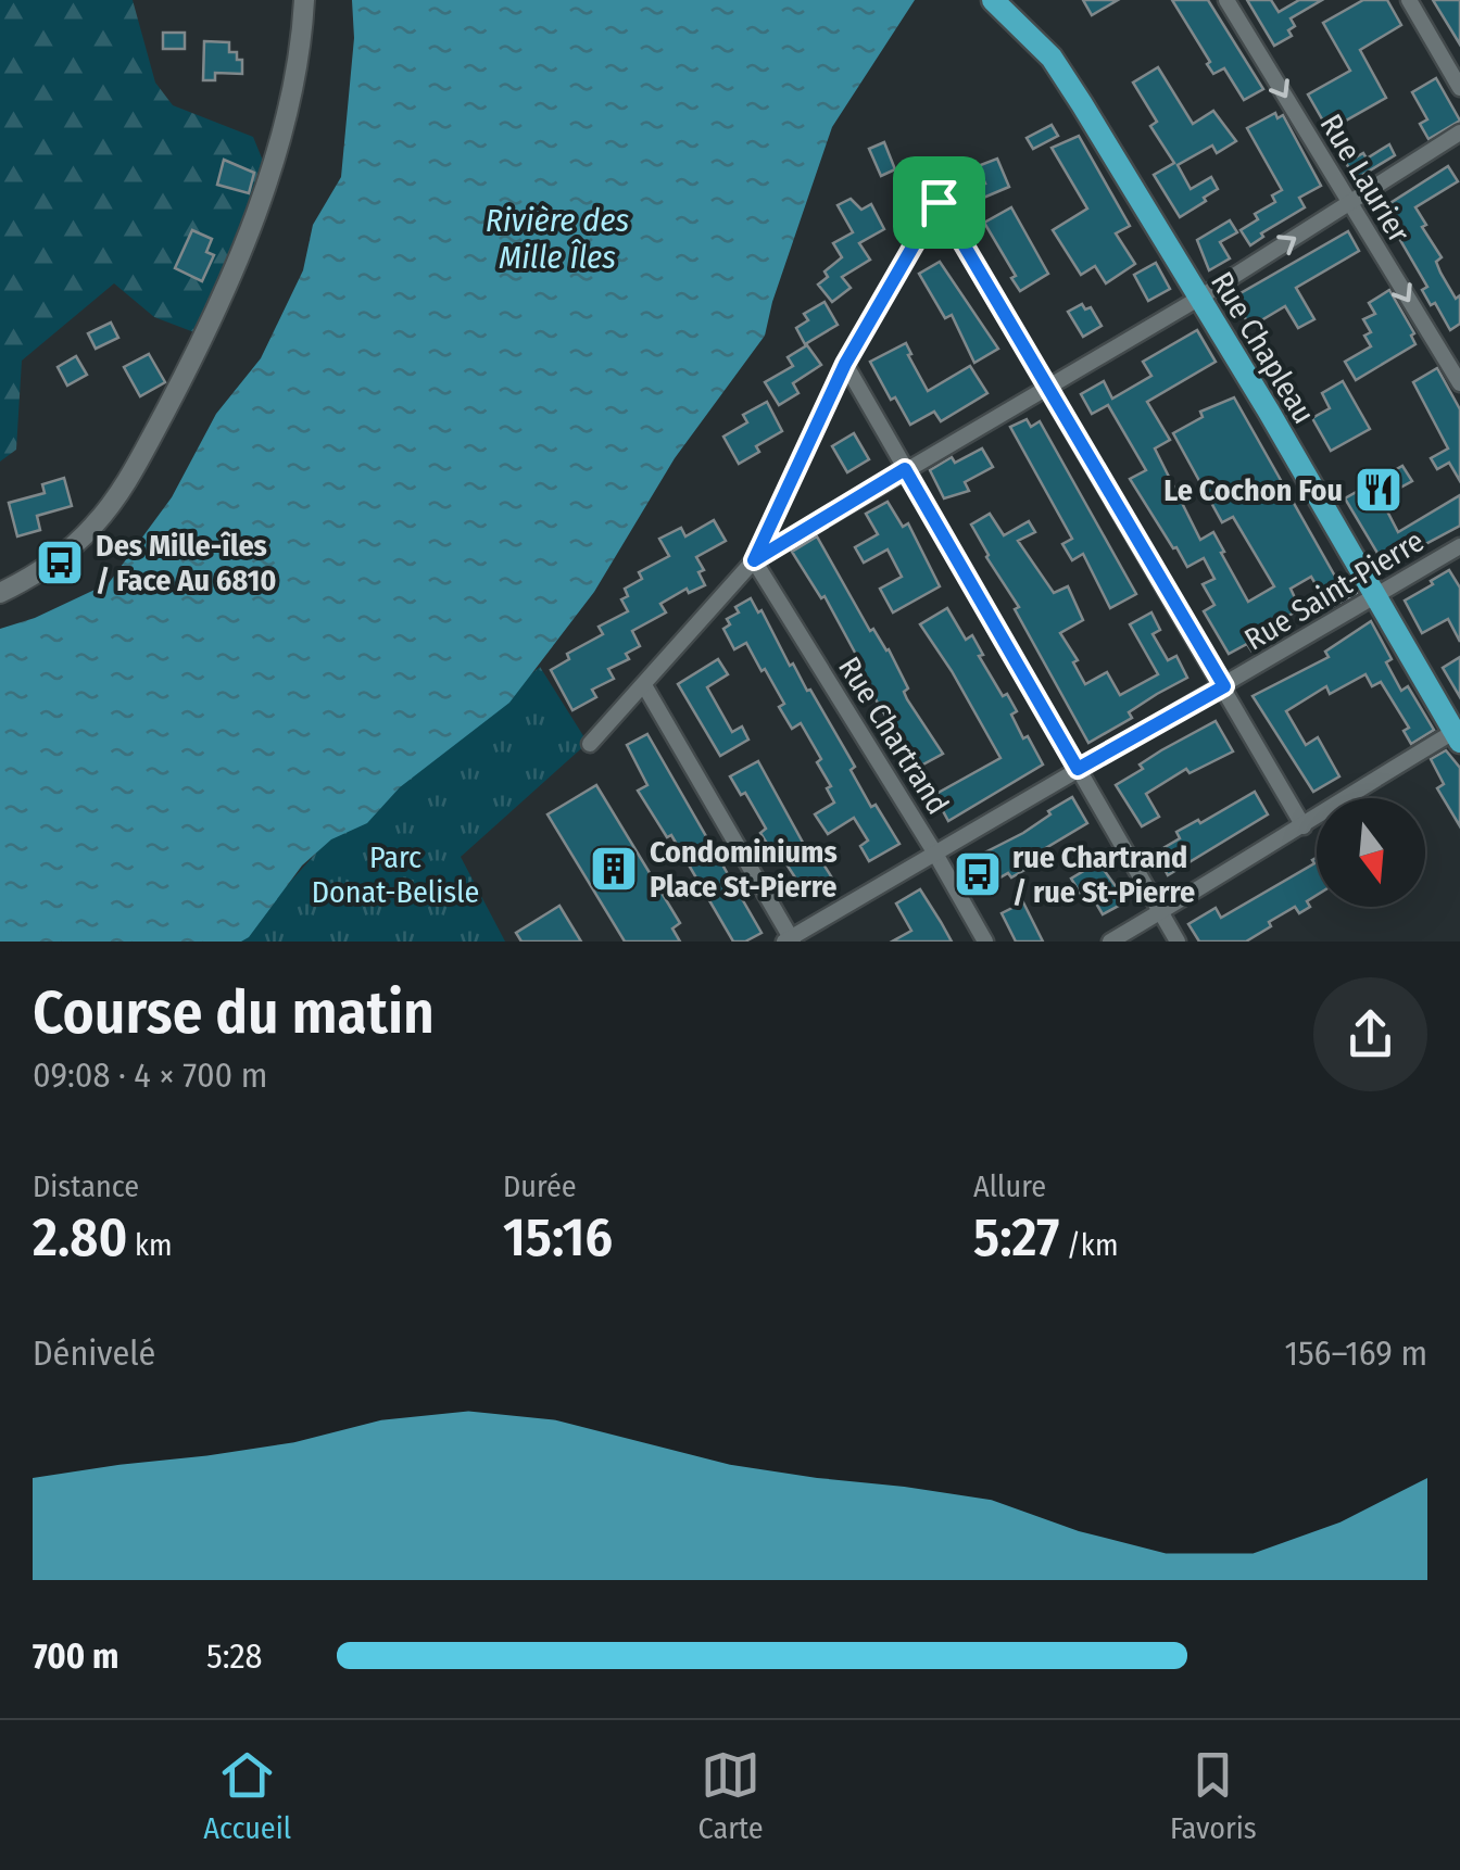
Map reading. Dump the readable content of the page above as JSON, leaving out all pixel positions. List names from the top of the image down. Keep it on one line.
{"streets":{"main road":["Rue Chapleau"],"street":["Rue Laurier","Rue Saint-Pierre","Rue Chartrand"]},"crossings":[["Rue Chapleau","Rue Saint-Pierre"],["Rue Saint-Pierre","Rue Chartrand"]],"one_way":["Rue Laurier"],"water":["Rivière des Mille Îles"],"parks":["Parc Donat-Belisle"],"places":{"restaurant":["Le Cochon Fou"],"bus stop":["Des Mille-îles / Face Au 6810","rue Chartrand / rue St-Pierre"],"building":["Condominiums Place St-Pierre"]},"north":"bottom","page":{"heading":["Course du matin","09:08 · 4 × 700 m"],"stats":[["Distance","2.80 km"],["Durée","15:16"],["Allure","5:27 /km"]],"chart":["Dénivelé","156–169 m"],"list":[{"name":"700 m","note":"5:28"}],"tabs":["Accueil","Carte","Favoris"]}}
